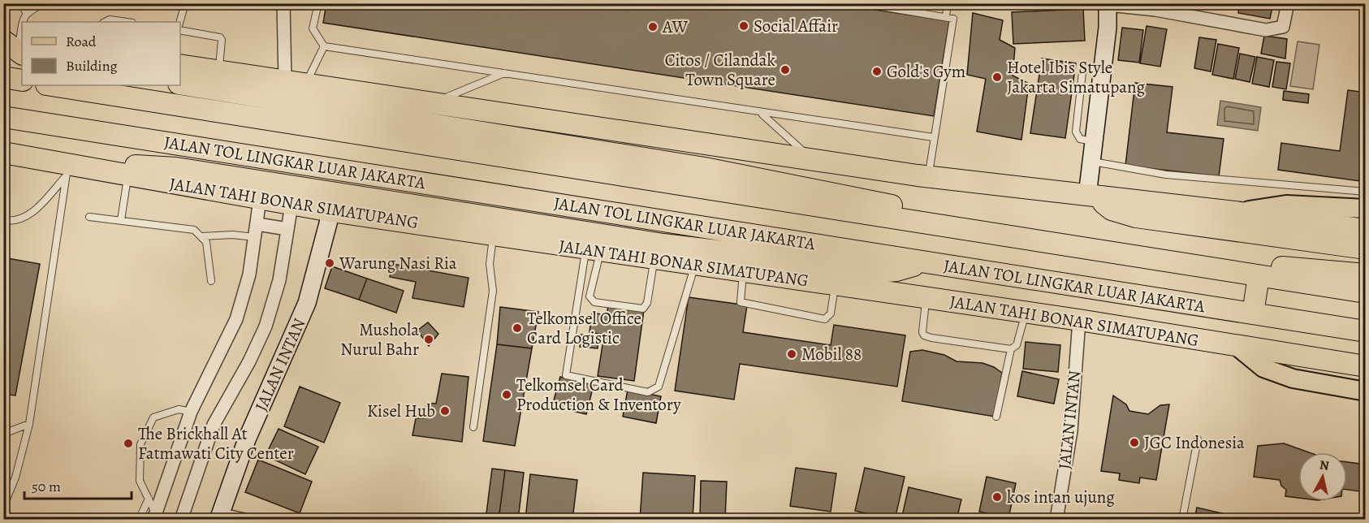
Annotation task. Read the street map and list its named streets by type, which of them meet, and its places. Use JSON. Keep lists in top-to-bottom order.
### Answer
{
  "streets": {
    "highway": ["JALAN TOL LINGKAR LUAR JAKARTA", "JALAN TAHI BONAR SIMATUPANG"],
    "street": ["JALAN INTAN"]
  },
  "crossings": [
    ["JALAN TAHI BONAR SIMATUPANG", "JALAN INTAN"]
  ],
  "places": [
    "Social Affair",
    "AW",
    "Citos / Cilandak Town Square",
    "Gold's Gym",
    "Hotel Ibis Style Jakarta Simatupang",
    "Warung Nasi Ria",
    "Telkomsel Office Card Logistic",
    "Mushola Nurul Bahr",
    "Mobil 88",
    "Telkomsel Card Production & Inventory",
    "Kisel Hub",
    "JGC Indonesia",
    "The Brickhall At Fatmawati City Center",
    "kos intan ujung"
  ],
  "legend": ["Road", "Building"],
  "scale_bar": "50 m",
  "north": "top"
}
